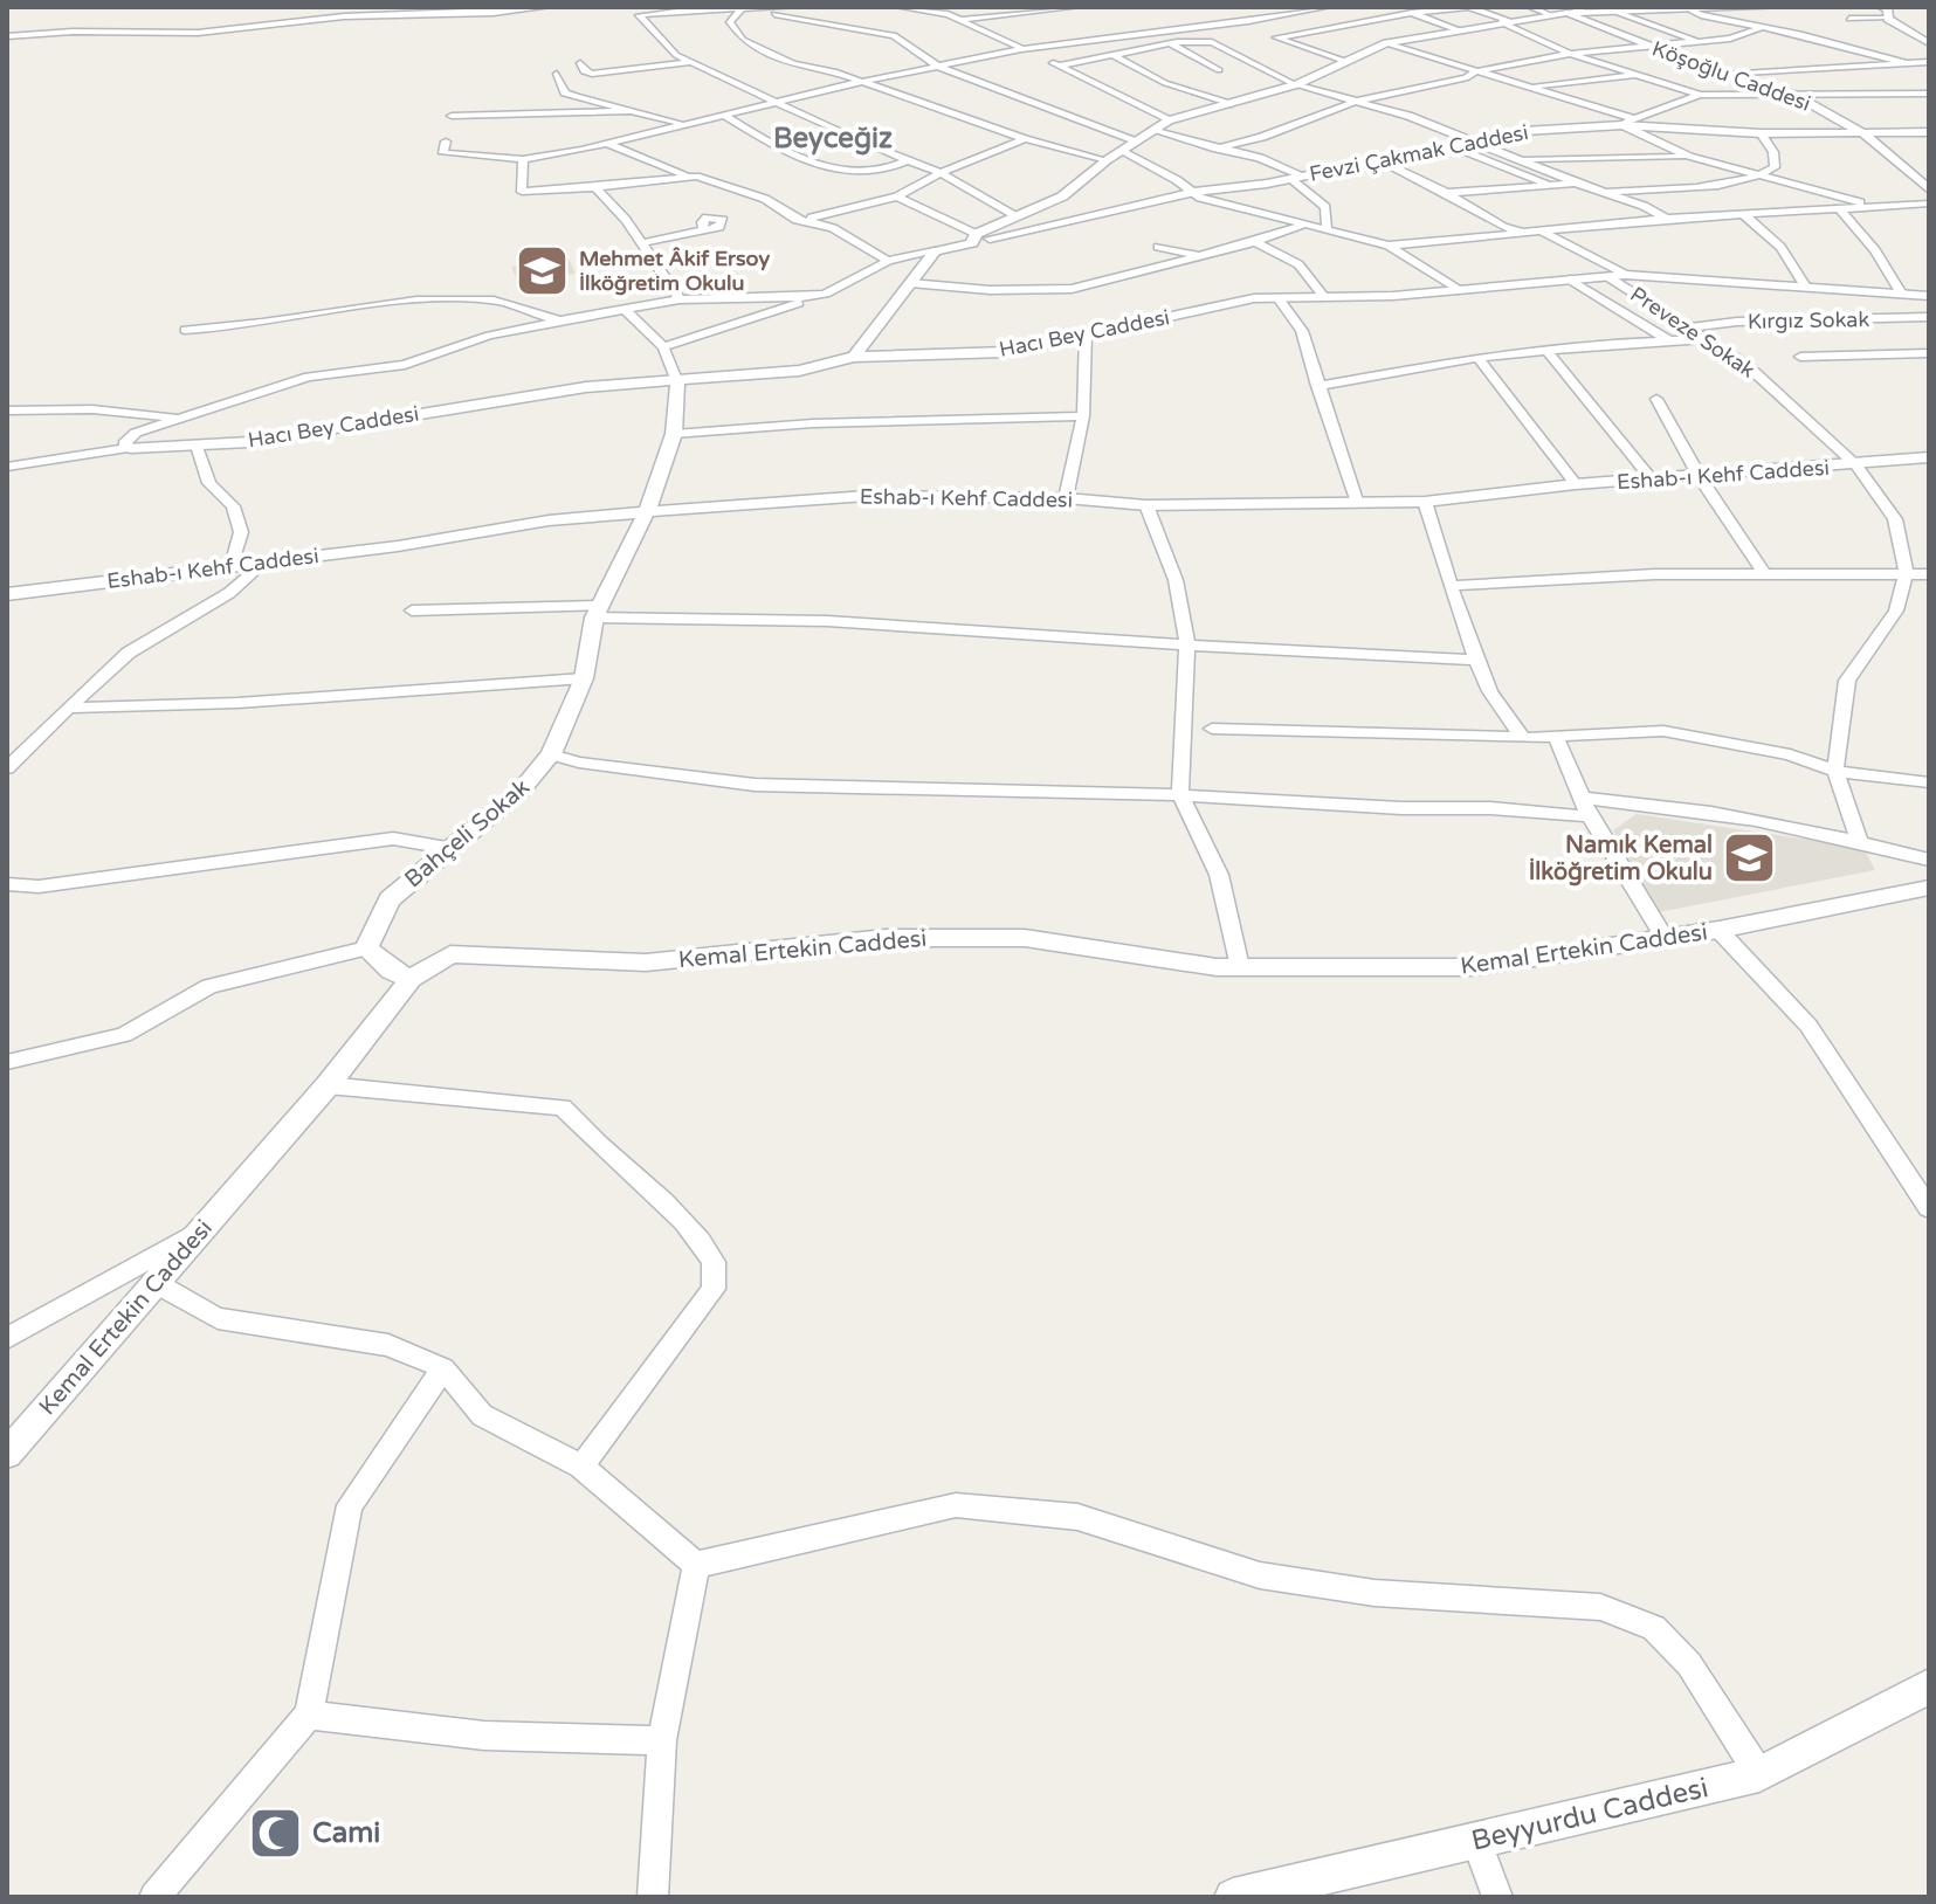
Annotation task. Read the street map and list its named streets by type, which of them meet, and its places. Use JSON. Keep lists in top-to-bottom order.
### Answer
{
  "streets": {
    "street": [
      "Köşoğlu Caddesi",
      "Fevzi Çakmak Caddesi",
      "Kırgız Sokak",
      "Preveze Sokak",
      "Hacı Bey Caddesi",
      "Eshab-ı Kehf Caddesi",
      "Bahçeli Sokak",
      "Kemal Ertekin Caddesi",
      "Beyyurdu Caddesi"
    ]
  },
  "crossings": [
    ["Köşoğlu Caddesi", "Fevzi Çakmak Caddesi"],
    ["Kırgız Sokak", "Preveze Sokak"],
    ["Preveze Sokak", "Hacı Bey Caddesi"],
    ["Preveze Sokak", "Eshab-ı Kehf Caddesi"],
    ["Hacı Bey Caddesi", "Bahçeli Sokak"],
    ["Eshab-ı Kehf Caddesi", "Bahçeli Sokak"]
  ],
  "districts": ["Beyceğiz"],
  "places": {
    "school or university": ["Mehmet Âkif Ersoy İlköğretim Okulu", "Namık Kemal İlköğretim Okulu"],
    "mosque": ["Cami"]
  }
}
